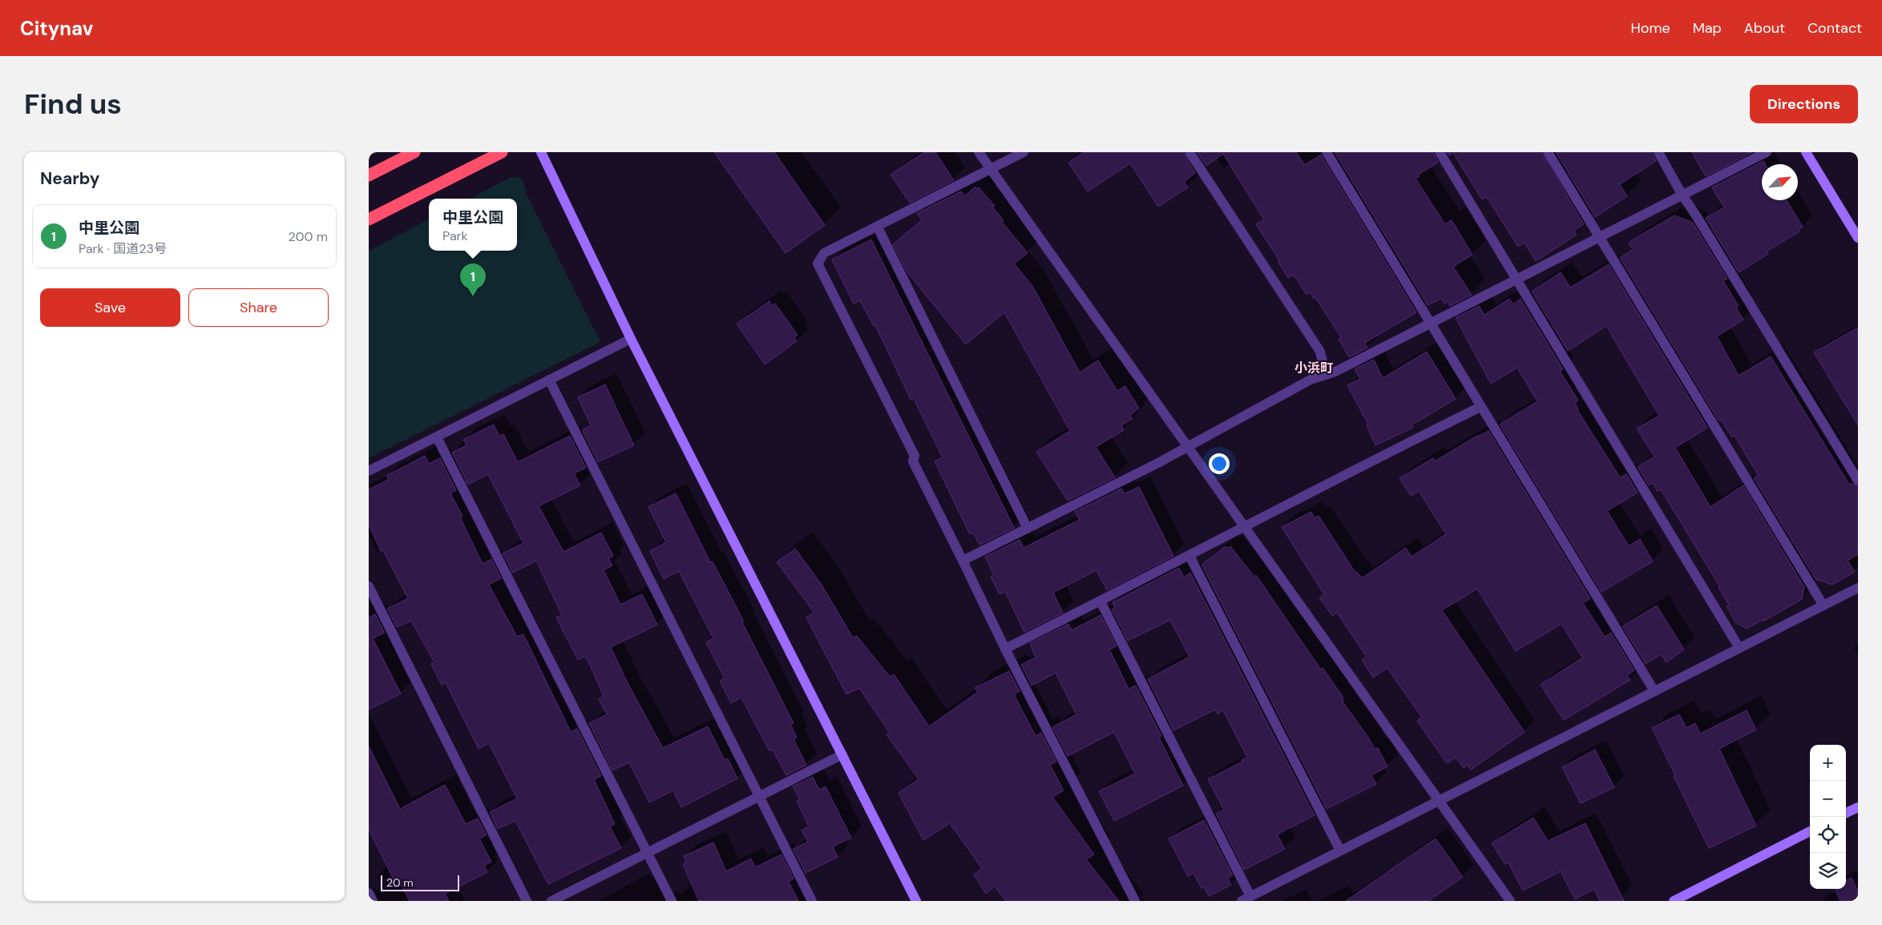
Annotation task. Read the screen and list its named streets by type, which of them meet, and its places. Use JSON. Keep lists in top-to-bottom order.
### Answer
{
  "districts": ["小浜町"],
  "scale_bar": "20 m",
  "north": "top right",
  "page": {
    "header": "Citynav",
    "nav": [
      "Home",
      "Map",
      "About",
      "Contact"
    ],
    "buttons": [
      "Directions",
      ["Save", "Share"]
    ],
    "title": "Find us",
    "heading": "Nearby",
    "popup": ["中里公園", "Park"],
    "list": [
      {
        "mark": "1",
        "name": "中里公園",
        "note": "Park · 国道23号",
        "value": "200 m"
      }
    ],
    "pins": "1",
    "map_buttons": ["+", "−"],
    "scale": "20 m"
  }
}
